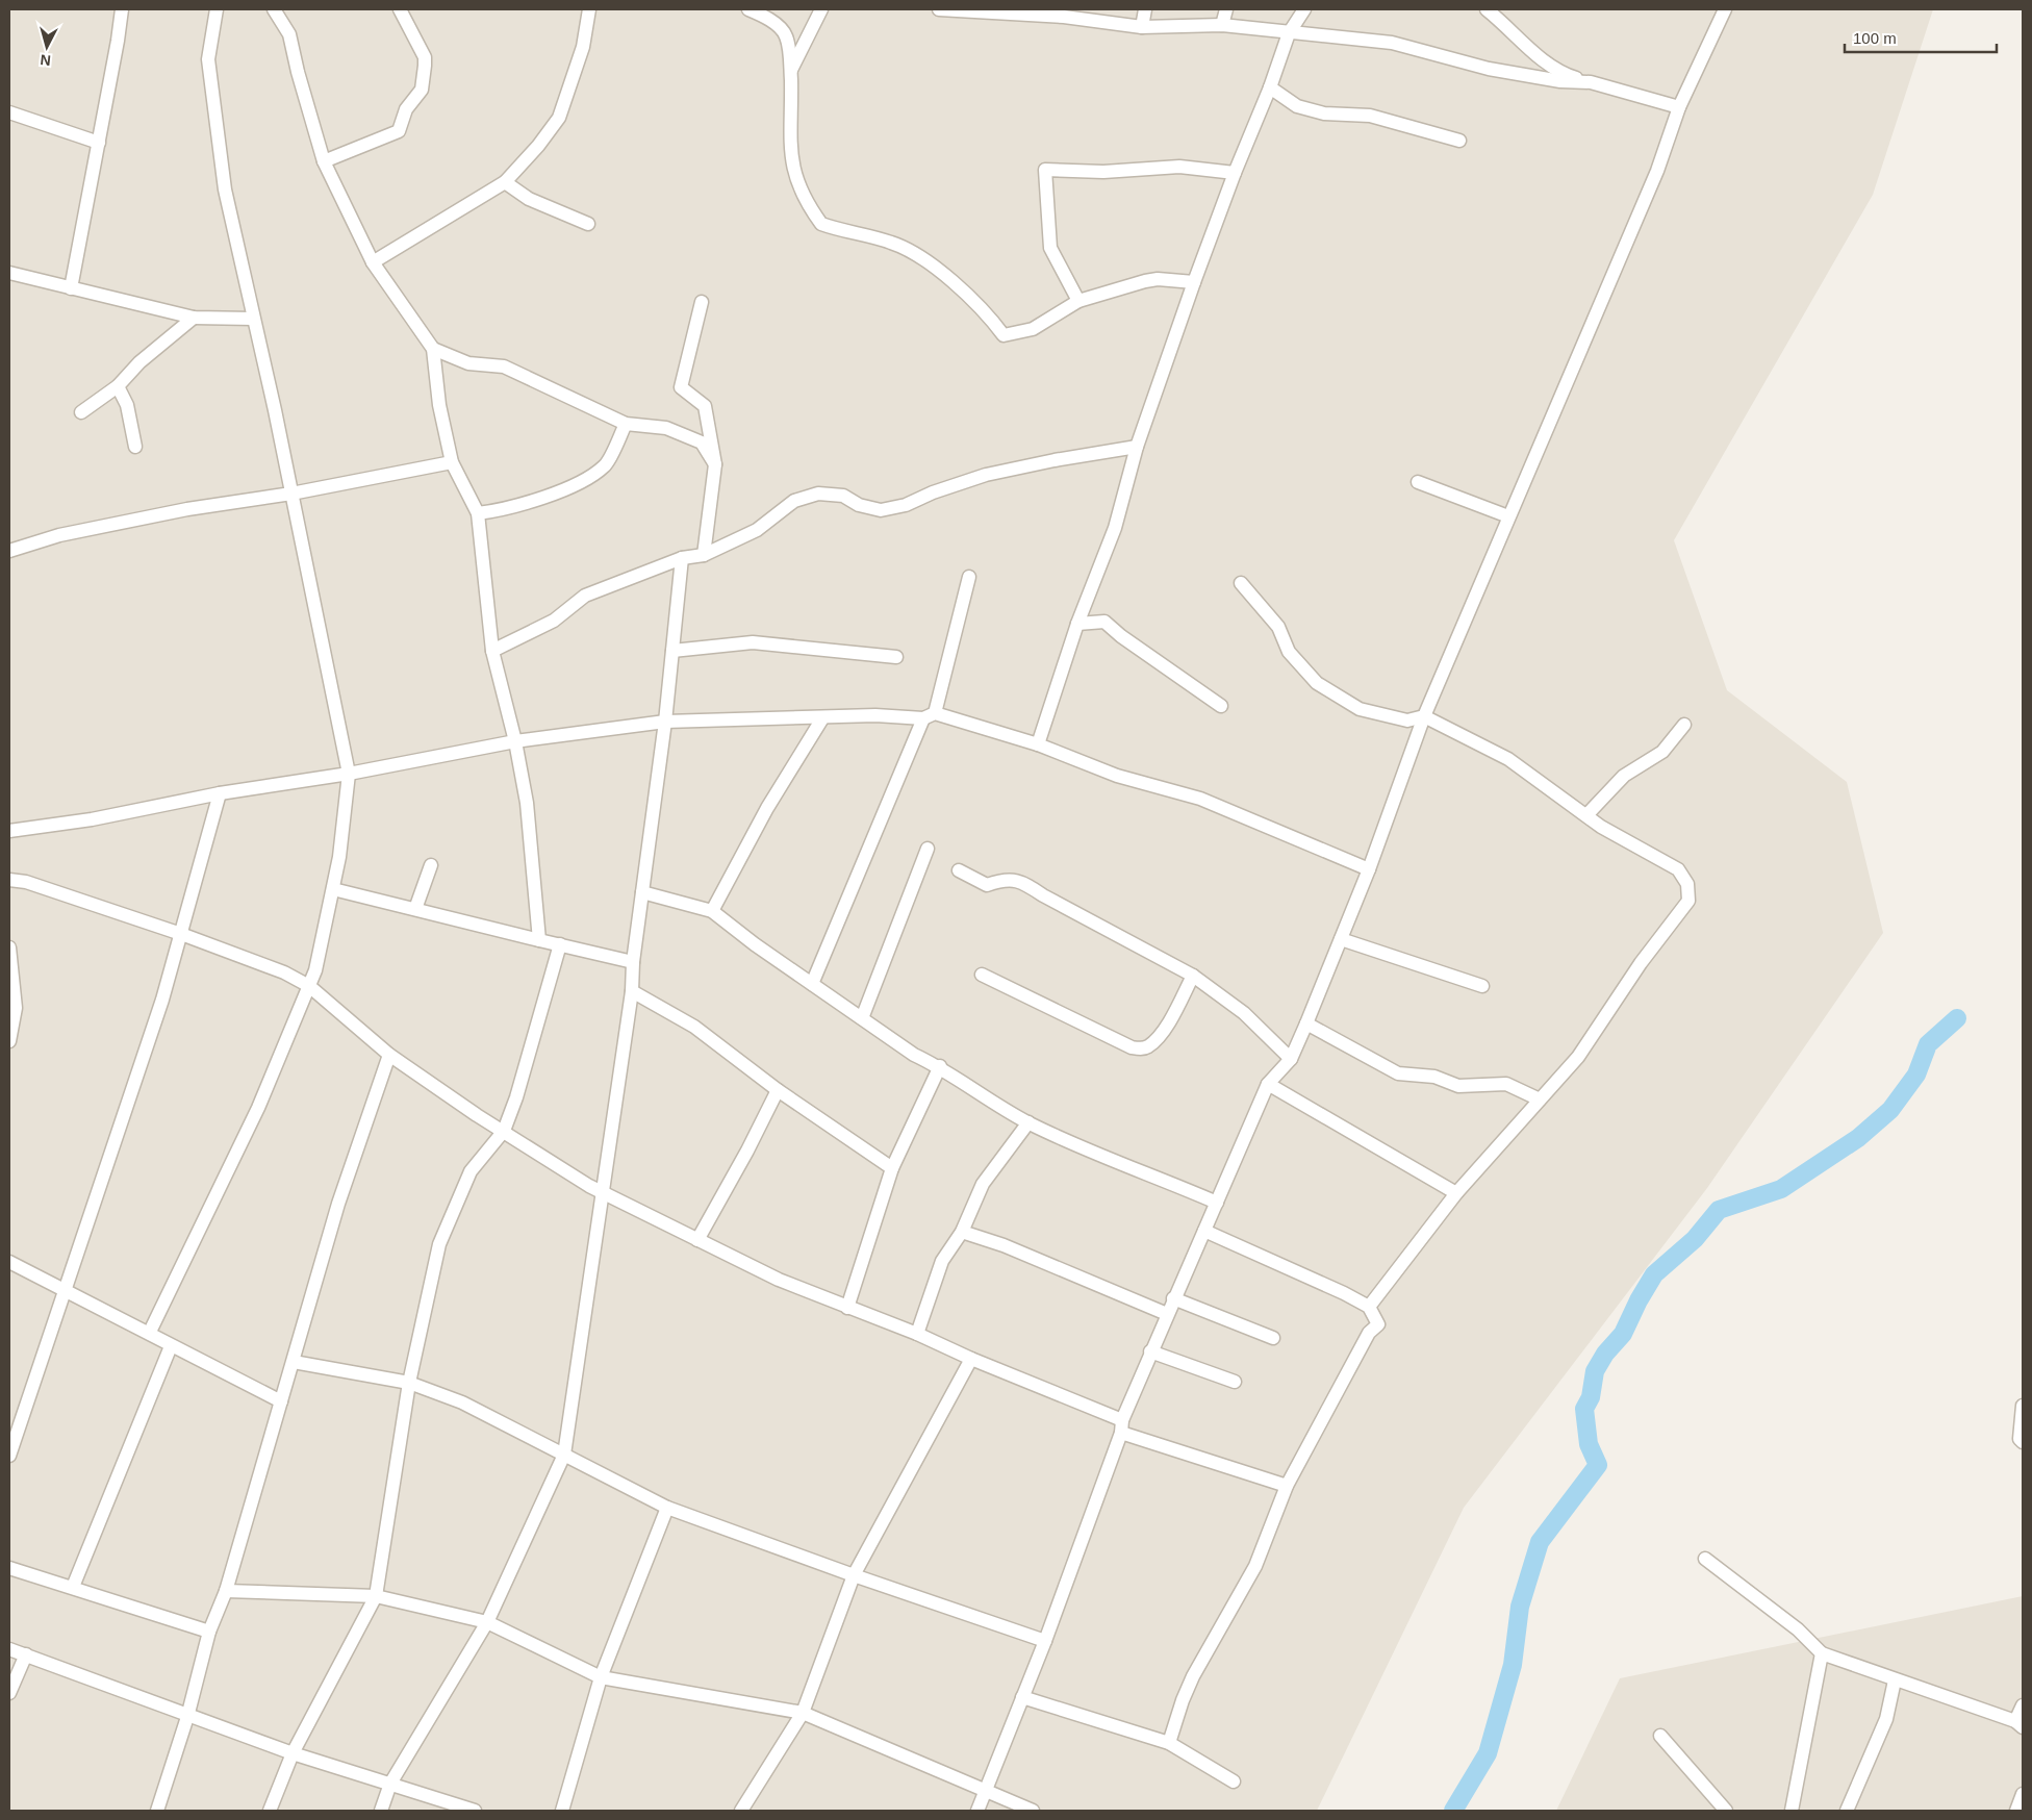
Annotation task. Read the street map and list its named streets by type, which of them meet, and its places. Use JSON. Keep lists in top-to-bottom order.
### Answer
{
  "scale_bar": "100 m",
  "north": "bottom"
}
